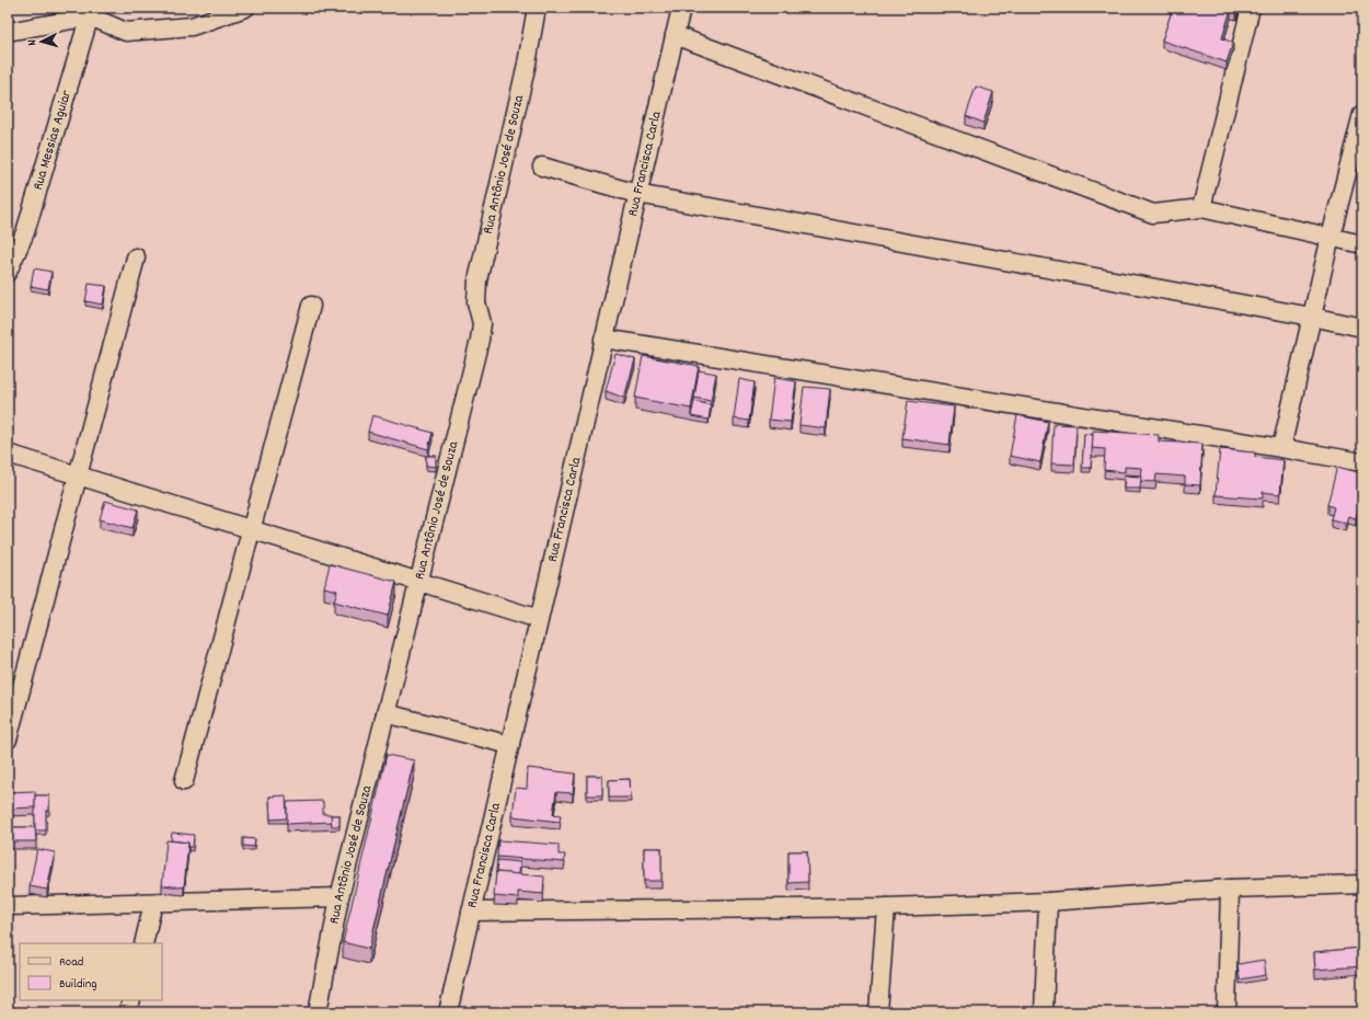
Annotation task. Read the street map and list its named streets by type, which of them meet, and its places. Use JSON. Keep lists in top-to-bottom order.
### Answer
{
  "streets": {
    "street": ["Rua Messias Aguiar", "Rua Francisca Carla", "Rua Antônio José de Souza"]
  },
  "legend": ["Road", "Building"],
  "north": "left"
}
